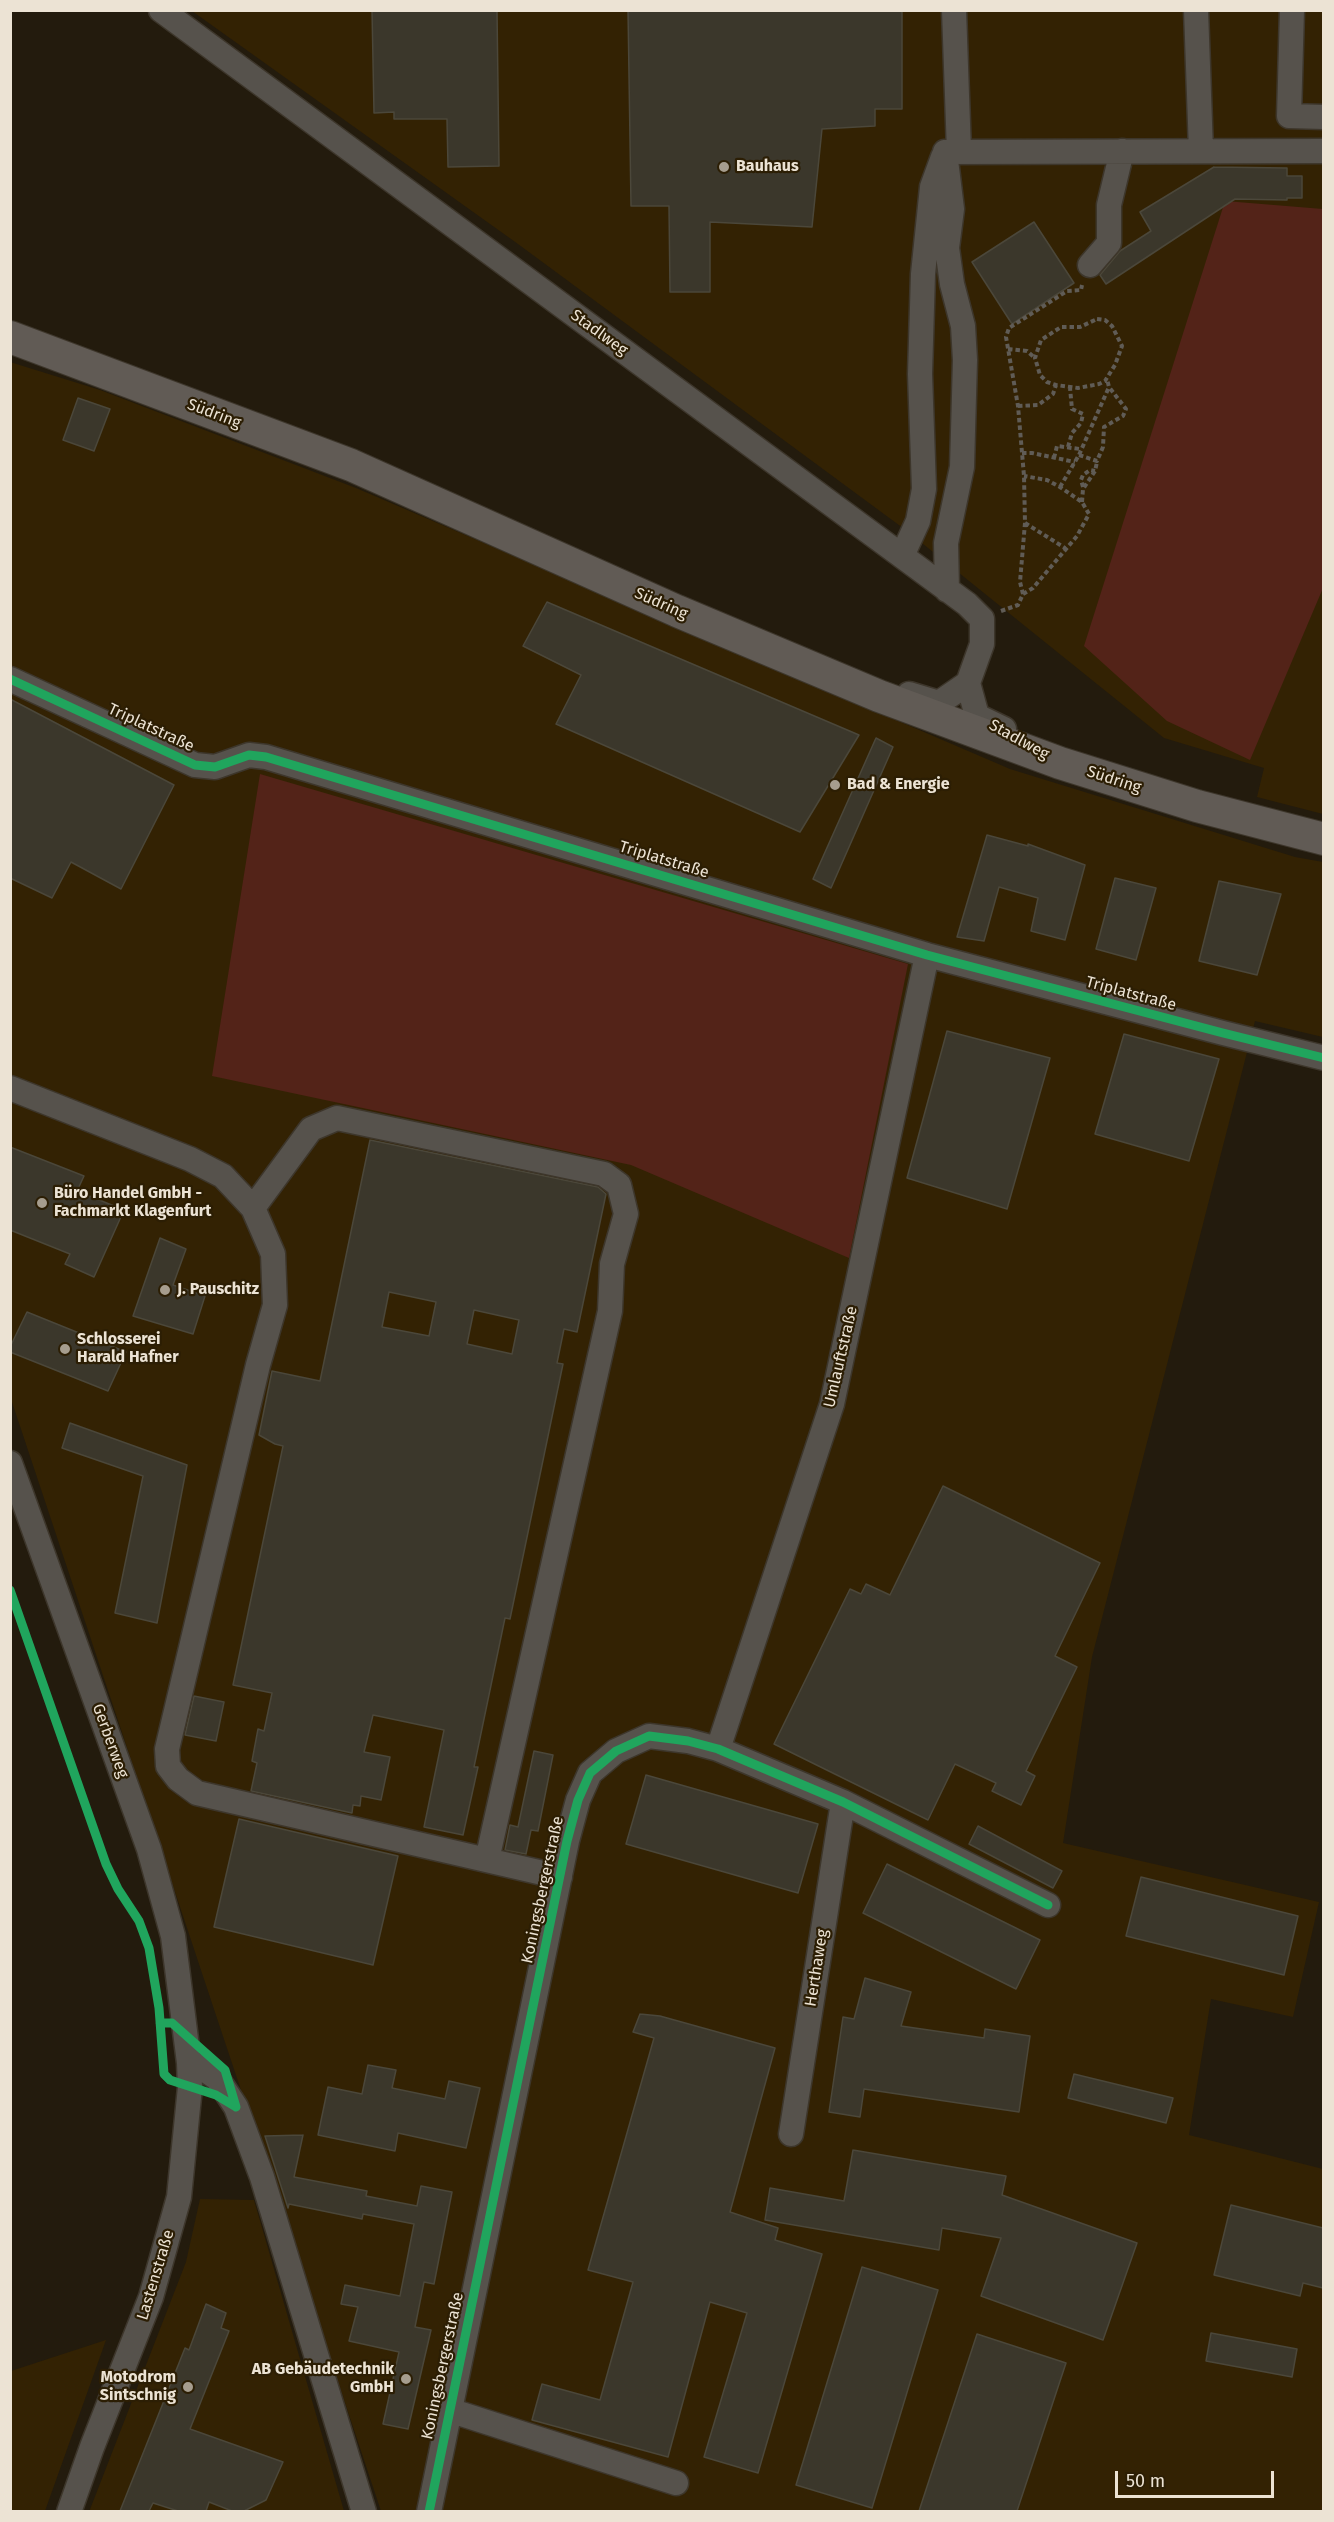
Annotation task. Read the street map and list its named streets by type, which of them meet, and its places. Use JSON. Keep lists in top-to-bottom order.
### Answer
{
  "streets": {
    "main road": ["Südring"],
    "street": [
      "Stadlweg",
      "Triplatstraße",
      "Umlauftstraße",
      "Gerberweg",
      "Koningsbergerstraße",
      "Herthaweg",
      "Lastenstraße"
    ]
  },
  "crossings": [
    ["Stadlweg", "Südring"],
    ["Triplatstraße", "Umlauftstraße"],
    ["Umlauftstraße", "Koningsbergerstraße"],
    ["Gerberweg", "Lastenstraße"],
    ["Koningsbergerstraße", "Herthaweg"]
  ],
  "places": [
    "Bauhaus",
    "Bad & Energie",
    "Büro Handel GmbH - Fachmarkt Klagenfurt",
    "J. Pauschitz",
    "Schlosserei Harald Hafner",
    "AB Gebäudetechnik GmbH",
    "Motodrom Sintschnig"
  ],
  "scale_bar": "50 m"
}
